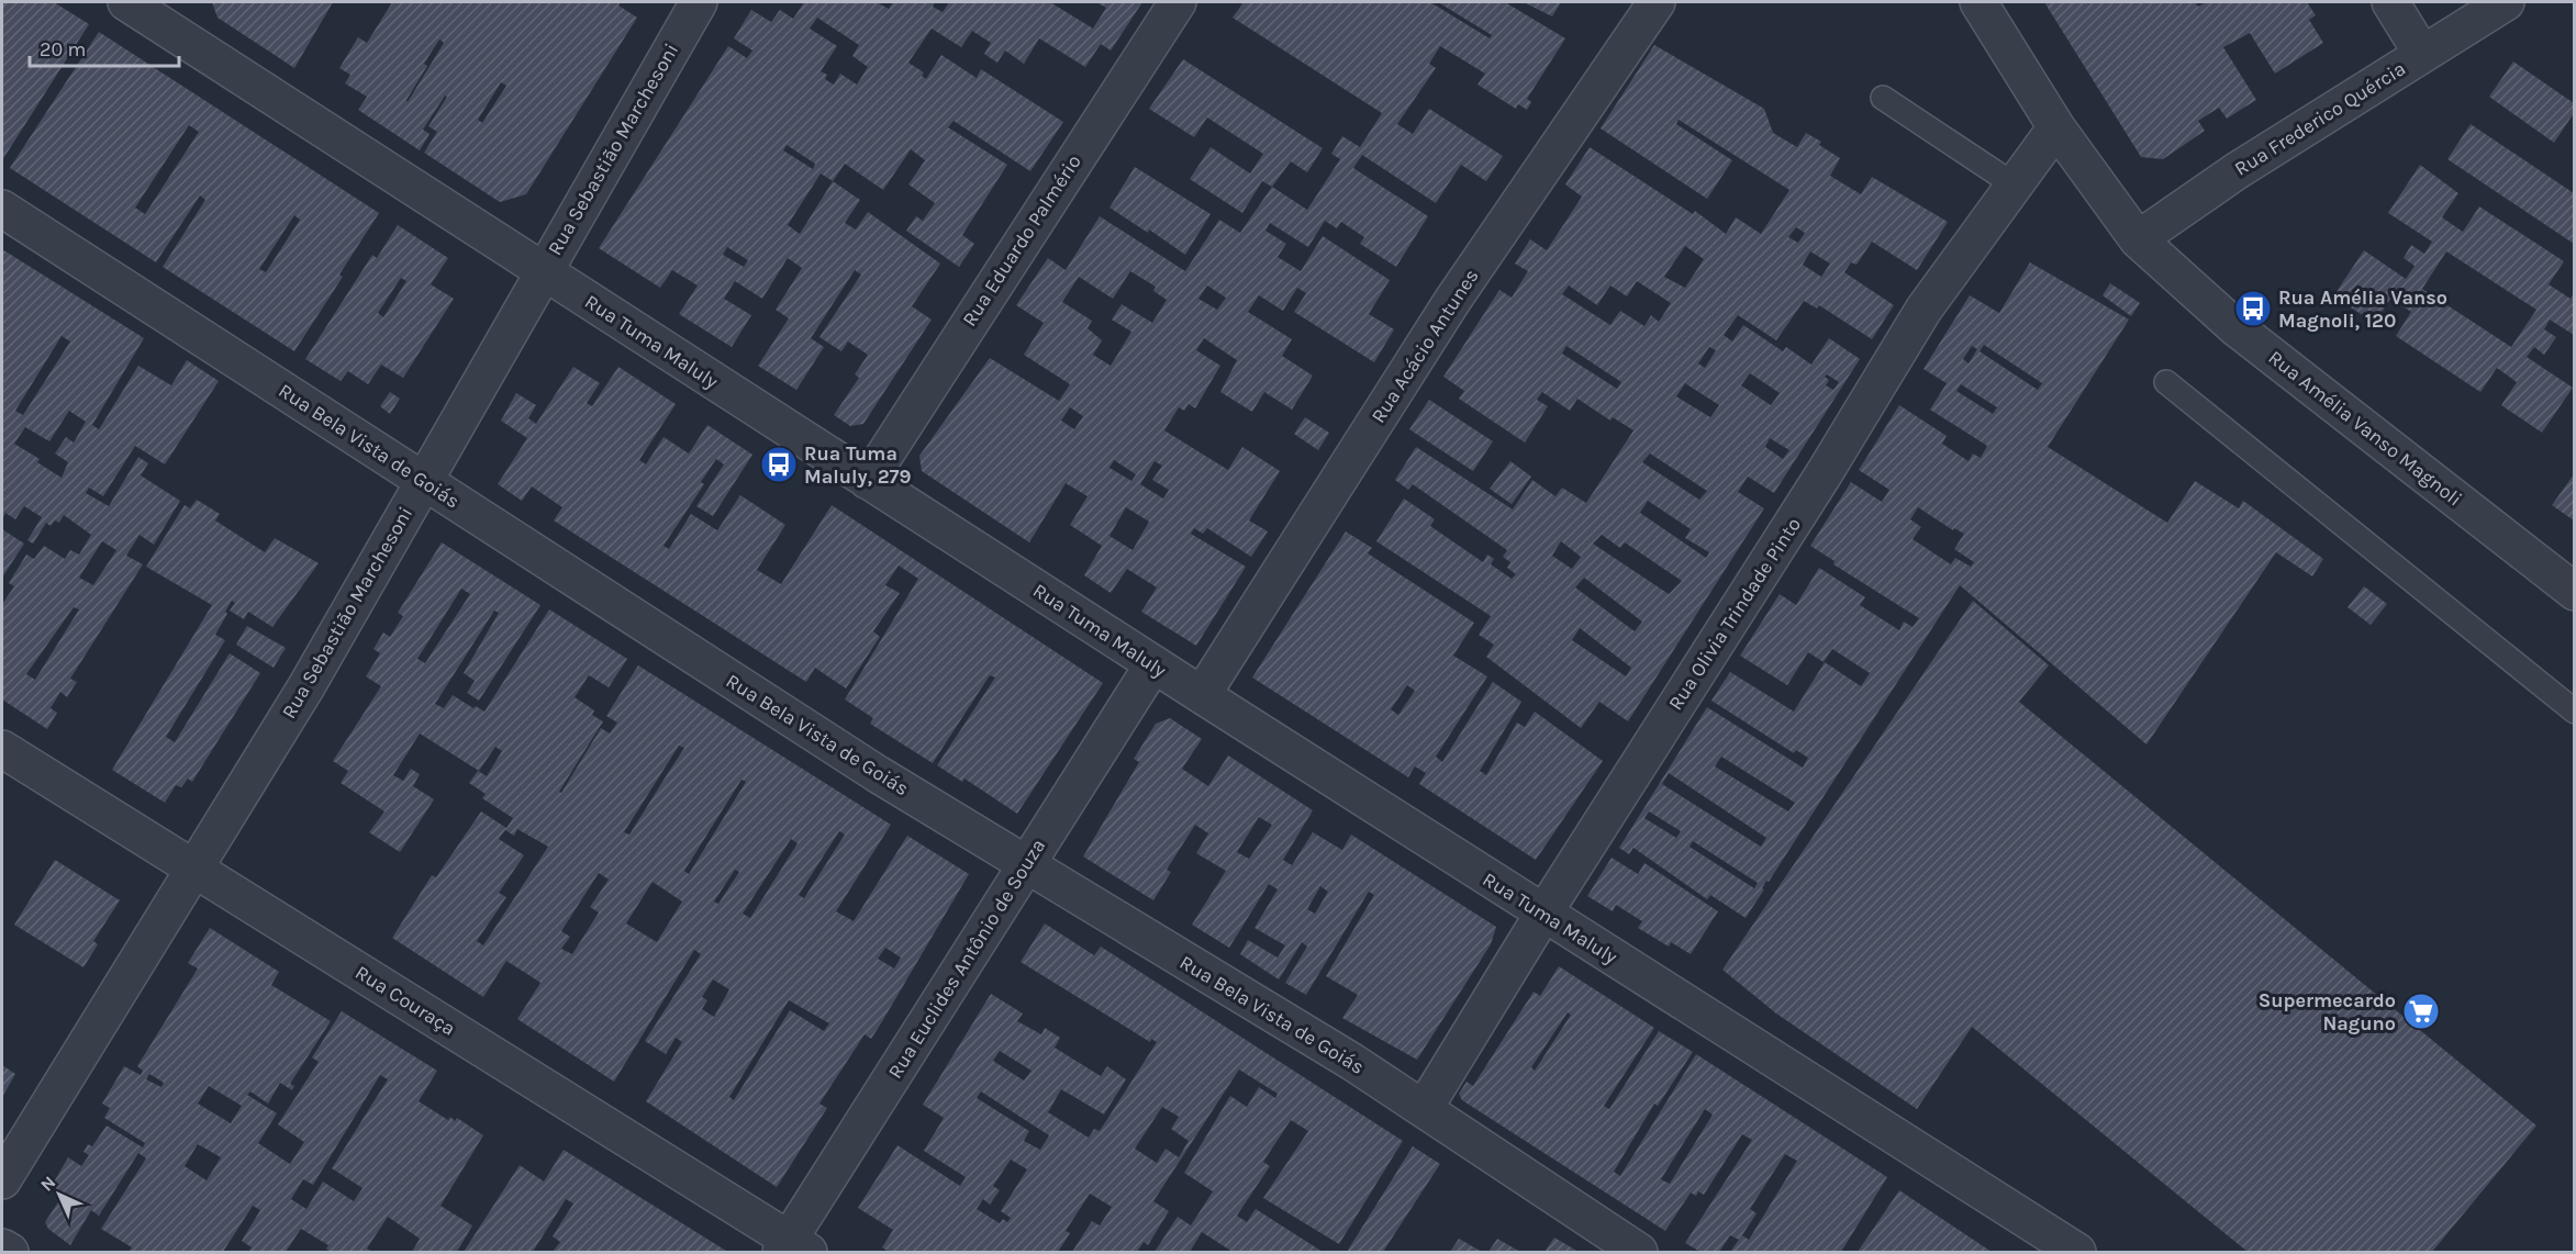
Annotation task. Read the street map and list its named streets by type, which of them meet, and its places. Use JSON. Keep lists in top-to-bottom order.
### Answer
{
  "streets": {
    "street": [
      "Rua Frederico Quércia",
      "Rua Sebastião Marchesoni",
      "Rua Eduardo Palmério",
      "Rua Tuma Maluly",
      "Rua Acácio Antunes",
      "Rua Amélia Vanso Magnoli",
      "Rua Bela Vista de Goiás",
      "Rua Olivia Trindade Pinto",
      "Rua Euclides Antônio de Souza",
      "Rua Couraça"
    ]
  },
  "crossings": [
    ["Rua Frederico Quércia", "Rua Amélia Vanso Magnoli"],
    ["Rua Sebastião Marchesoni", "Rua Tuma Maluly"],
    ["Rua Sebastião Marchesoni", "Rua Bela Vista de Goiás"],
    ["Rua Sebastião Marchesoni", "Rua Couraça"],
    ["Rua Eduardo Palmério", "Rua Tuma Maluly"],
    ["Rua Tuma Maluly", "Rua Acácio Antunes"],
    ["Rua Tuma Maluly", "Rua Olivia Trindade Pinto"],
    ["Rua Tuma Maluly", "Rua Euclides Antônio de Souza"],
    ["Rua Amélia Vanso Magnoli", "Rua Olivia Trindade Pinto"],
    ["Rua Bela Vista de Goiás", "Rua Olivia Trindade Pinto"],
    ["Rua Bela Vista de Goiás", "Rua Euclides Antônio de Souza"],
    ["Rua Euclides Antônio de Souza", "Rua Couraça"]
  ],
  "places": {
    "bus stop": ["Rua Amélia Vanso Magnoli, 120", "Rua Tuma Maluly, 279"],
    "supermarket": ["Supermecardo Naguno"]
  },
  "scale_bar": "20 m",
  "north": "top left"
}
